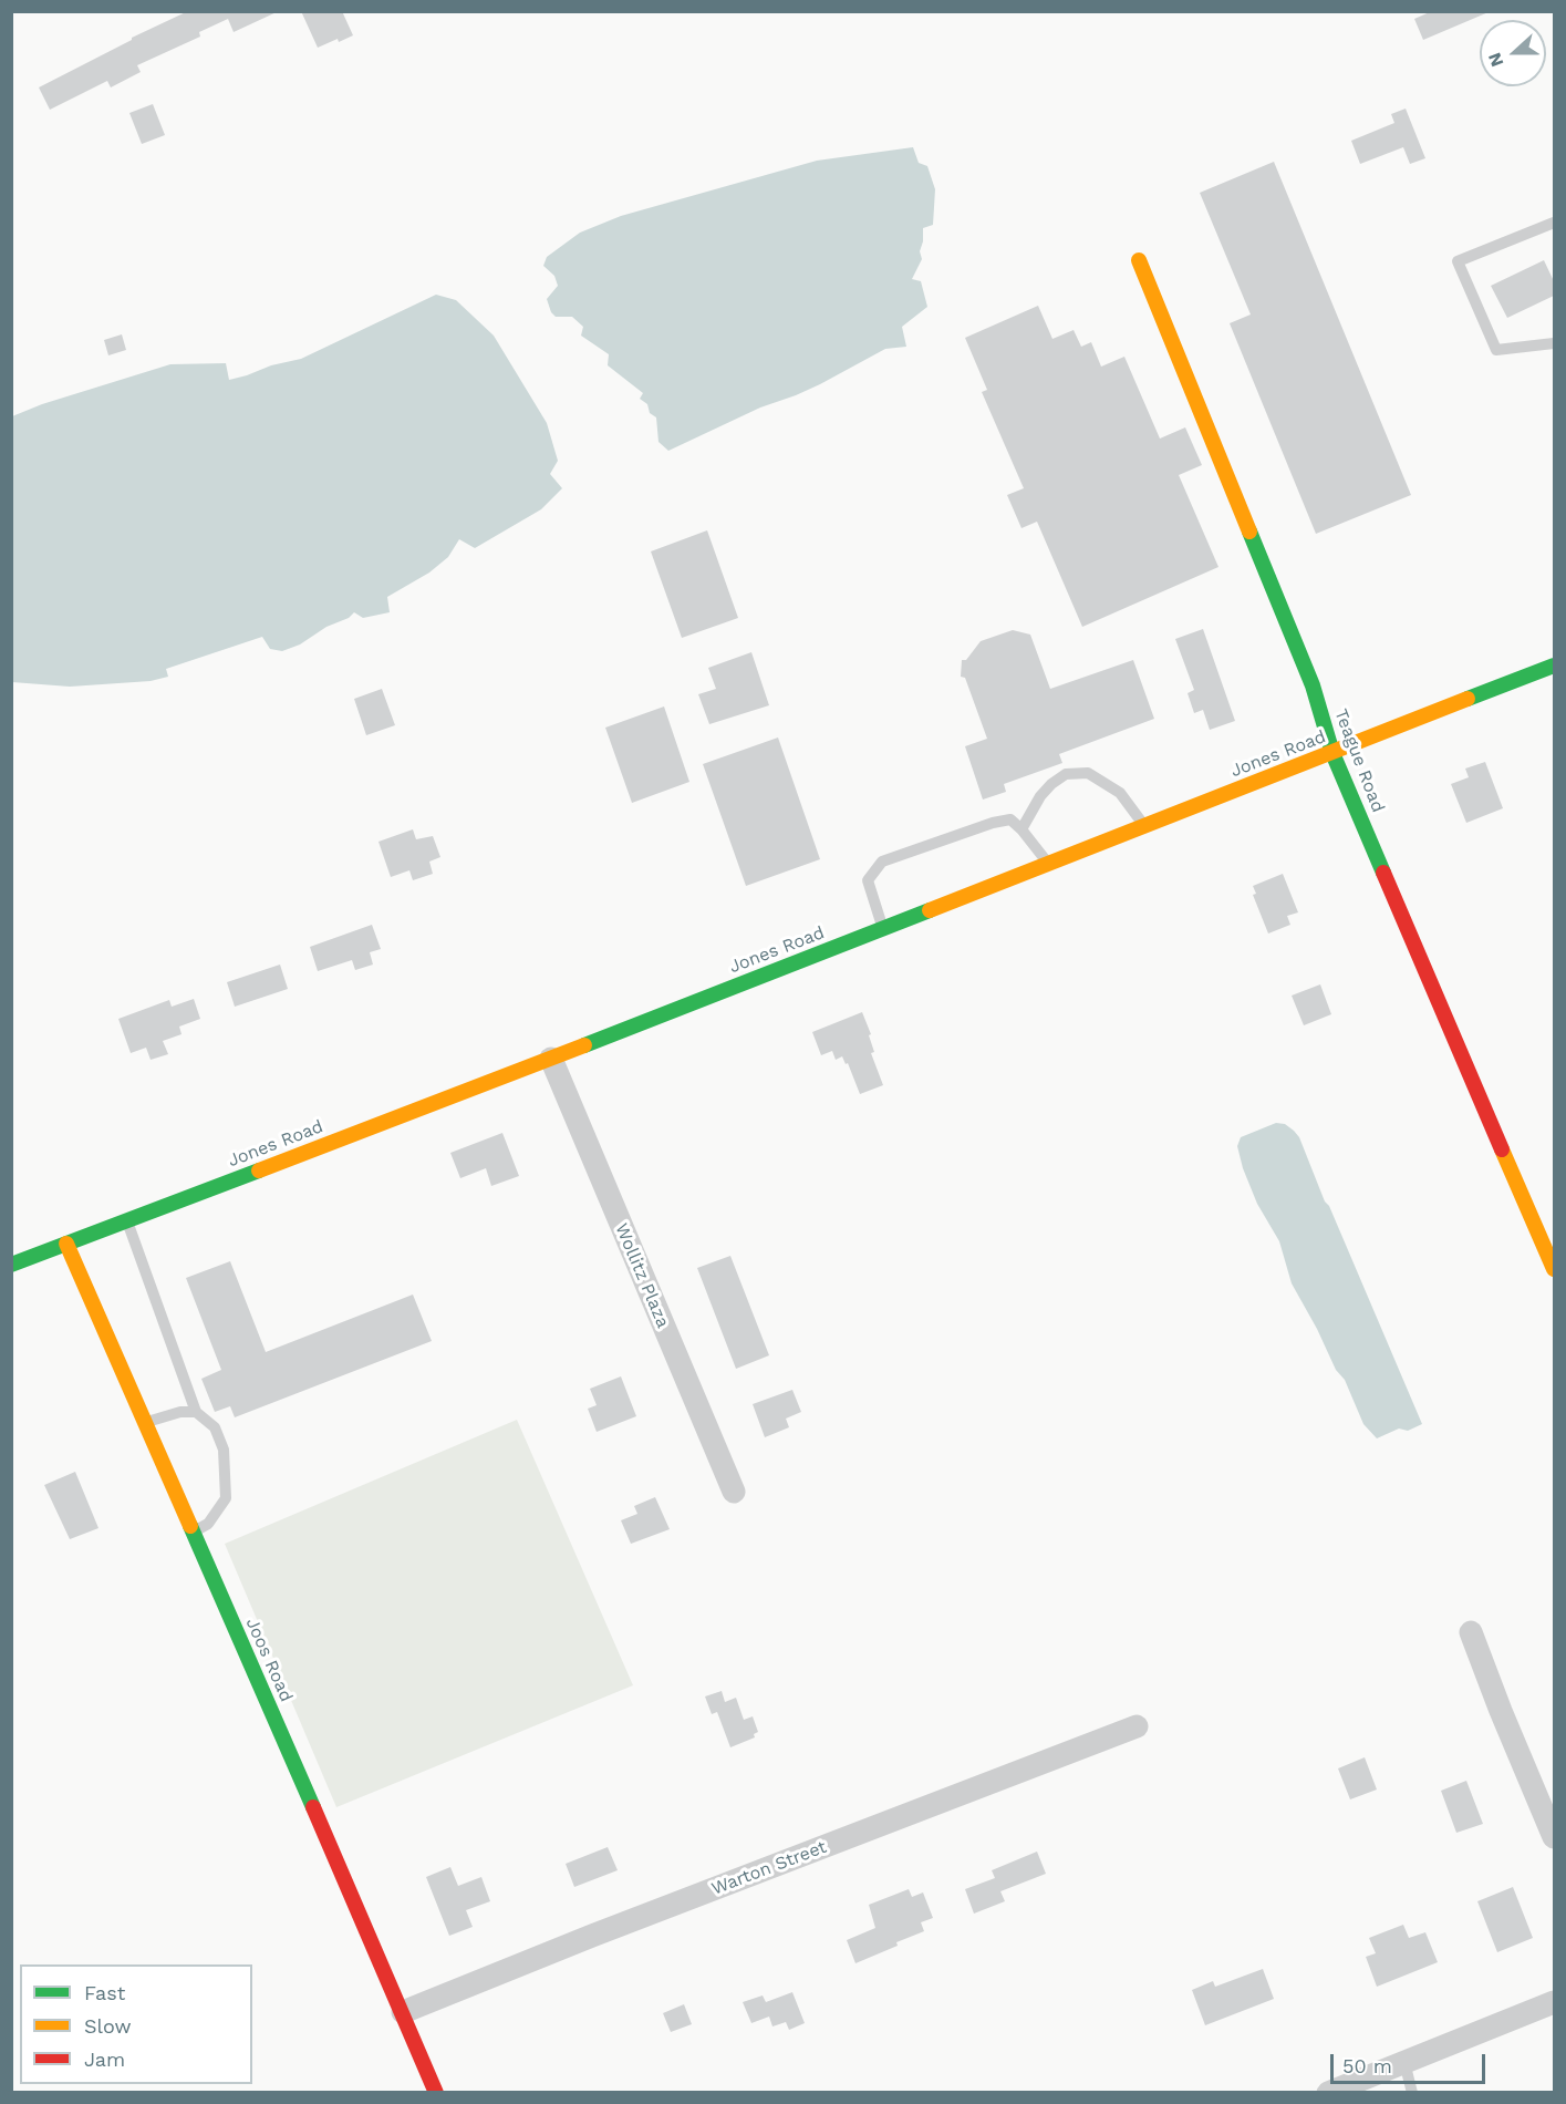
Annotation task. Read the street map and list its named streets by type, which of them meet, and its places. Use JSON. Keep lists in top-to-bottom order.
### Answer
{
  "streets": {
    "street": [
      "Jones Road",
      "Teague Road",
      "Wollitz Plaza",
      "Joos Road",
      "Warton Street"
    ]
  },
  "crossings": [
    ["Jones Road", "Teague Road"],
    ["Jones Road", "Wollitz Plaza"],
    ["Jones Road", "Joos Road"],
    ["Joos Road", "Warton Street"]
  ],
  "legend": ["Fast", "Slow", "Jam"],
  "scale_bar": "50 m",
  "north": "left"
}
